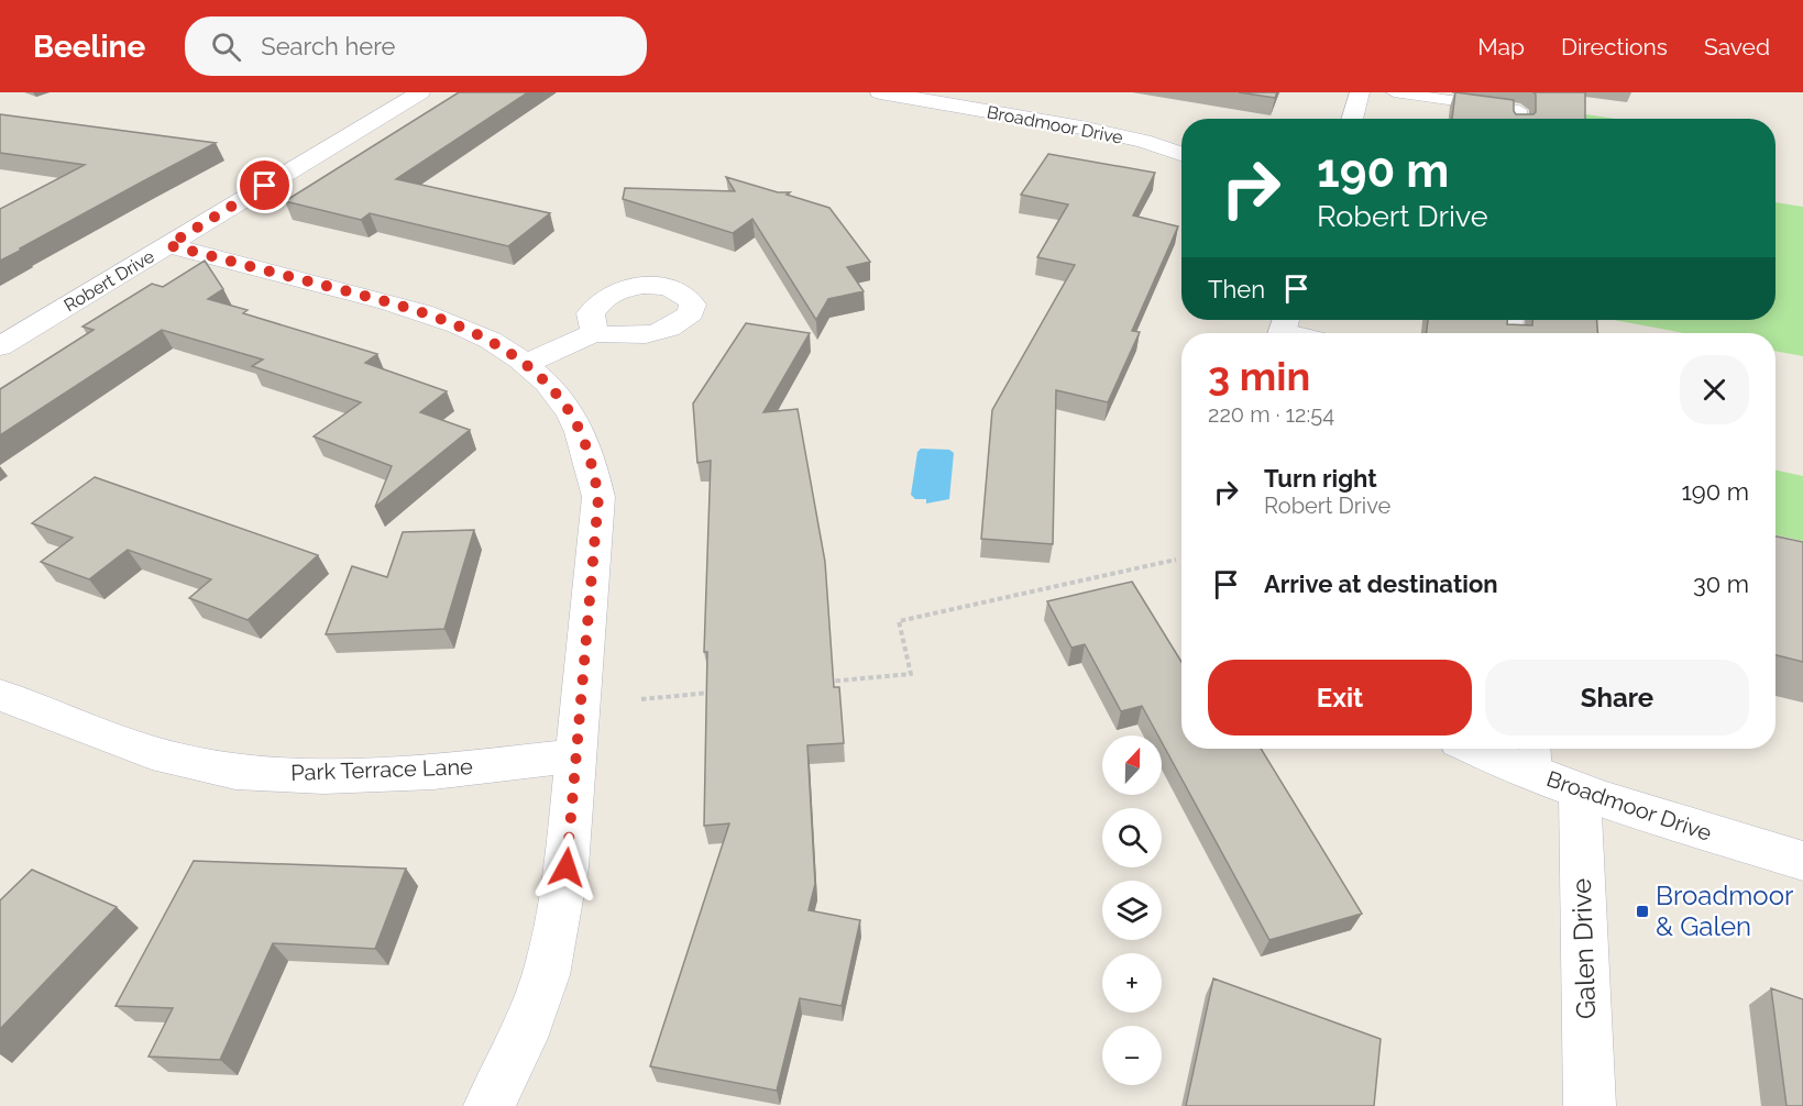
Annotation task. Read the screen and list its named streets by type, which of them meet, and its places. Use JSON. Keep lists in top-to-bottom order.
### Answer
{
  "streets": {
    "street": [
      "Broadmoor Drive",
      "Robert Drive",
      "Park Terrace Lane",
      "Galen Drive"
    ]
  },
  "crossings": [
    ["Broadmoor Drive", "Galen Drive"]
  ],
  "places": {
    "transit": ["Broadmoor & Galen"]
  },
  "north": "top",
  "page": {
    "header": "Beeline",
    "search": "Search here",
    "nav": ["Map", "Directions", "Saved"],
    "turn": ["190 m", "Robert Drive"],
    "then": "Then",
    "heading": ["3 min", "220 m · 12:54"],
    "list": [
      {
        "name": "Turn right",
        "note": "Robert Drive",
        "value": "190 m"
      },
      {
        "name": "Arrive at destination",
        "value": "30 m"
      }
    ],
    "buttons": ["Exit", "Share"],
    "map_buttons": ["+", "−"]
  }
}
